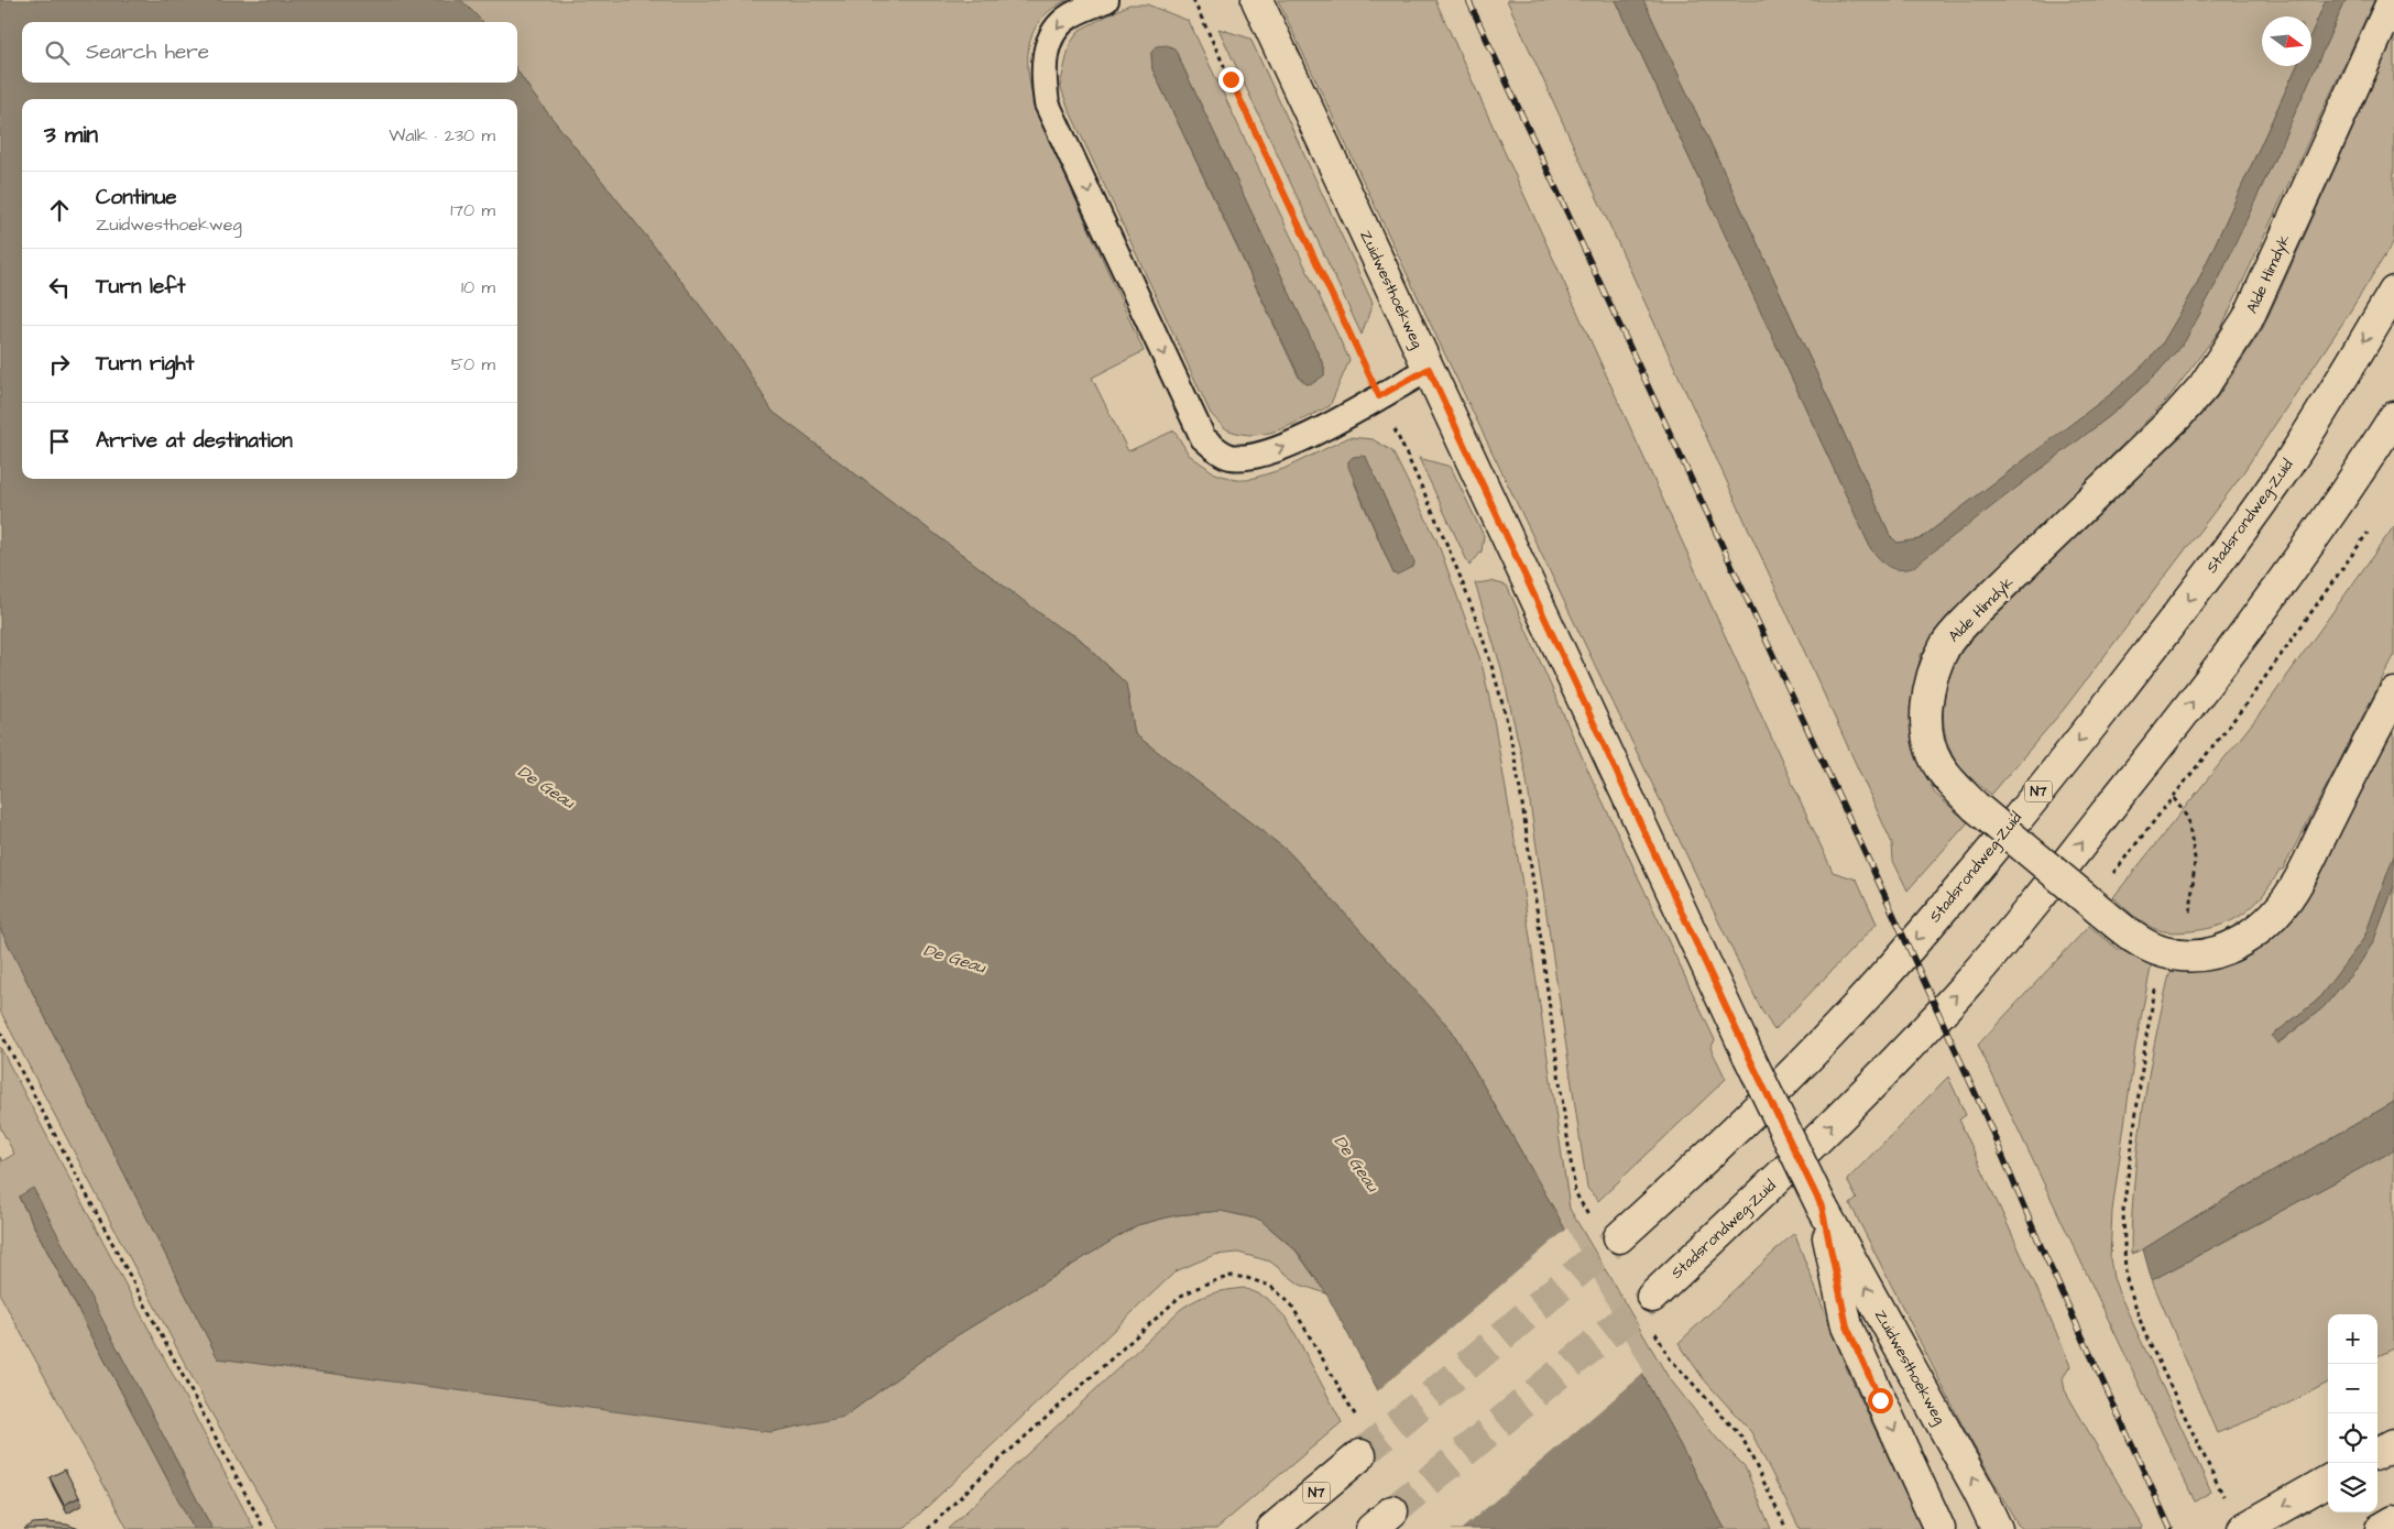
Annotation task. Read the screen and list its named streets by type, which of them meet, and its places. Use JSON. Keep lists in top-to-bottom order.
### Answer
{
  "streets": {
    "main road": [
      "Alde Himdyk",
      "Zuidwesthoekweg",
      "Stadsrondweg-Zuid",
      "N7"
    ]
  },
  "water": ["De Geau"],
  "north": "right",
  "page": {
    "search": "Search here",
    "heading": ["3 min", "Walk · 230 m"],
    "list": [
      ["Continue", "Zuidwesthoekweg", "170 m"],
      ["Turn left", "10 m"],
      ["Turn right", "50 m"],
      "Arrive at destination"
    ],
    "map_buttons": ["+", "−"]
  }
}
